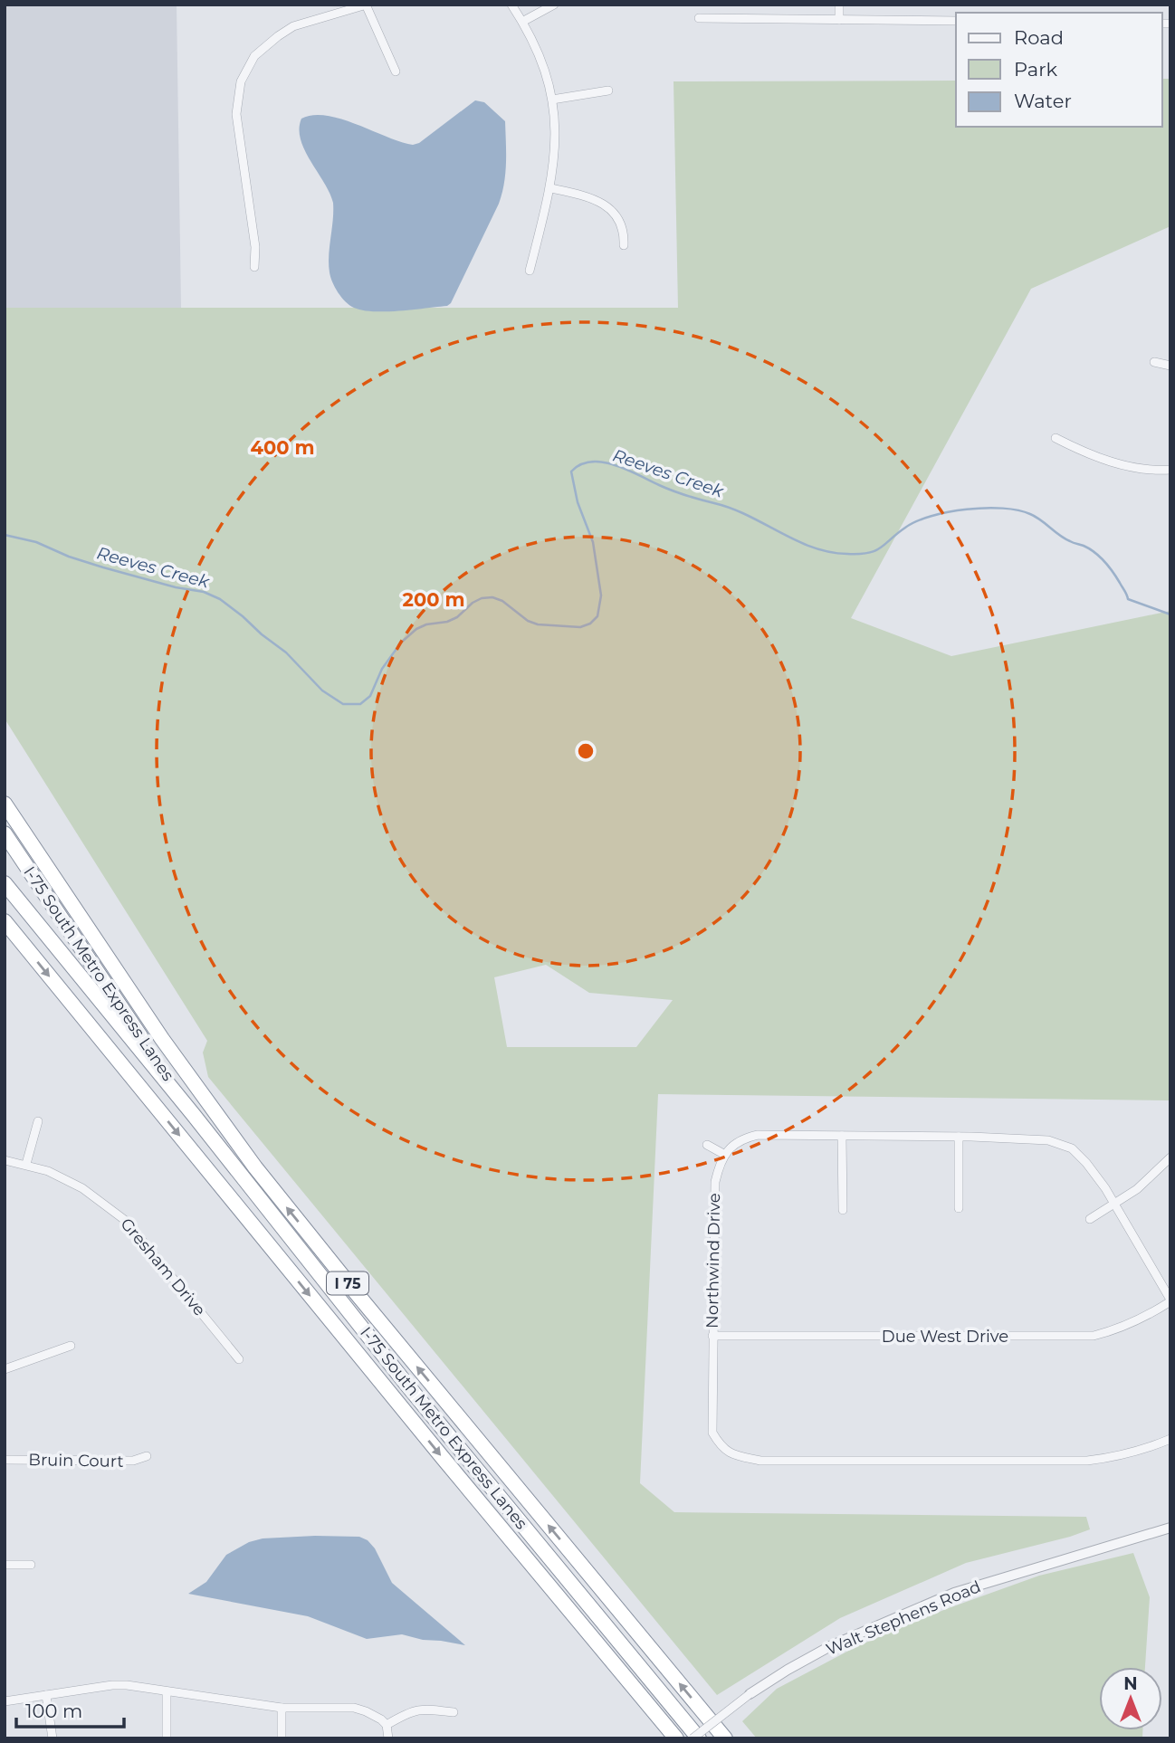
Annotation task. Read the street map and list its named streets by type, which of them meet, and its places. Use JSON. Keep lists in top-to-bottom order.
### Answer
{
  "streets": {
    "highway": ["I-75 South Metro Express Lanes", "I 75"],
    "street": [
      "Northwind Drive",
      "Gresham Drive",
      "Due West Drive",
      "Bruin Court",
      "Walt Stephens Road"
    ]
  },
  "crossings": [
    ["Northwind Drive", "Due West Drive"]
  ],
  "water": ["Reeves Creek"],
  "legend": ["Road", "Park", "Water"],
  "scale_bar": "100 m",
  "north": "top",
  "rings": ["400 m", "200 m"]
}
